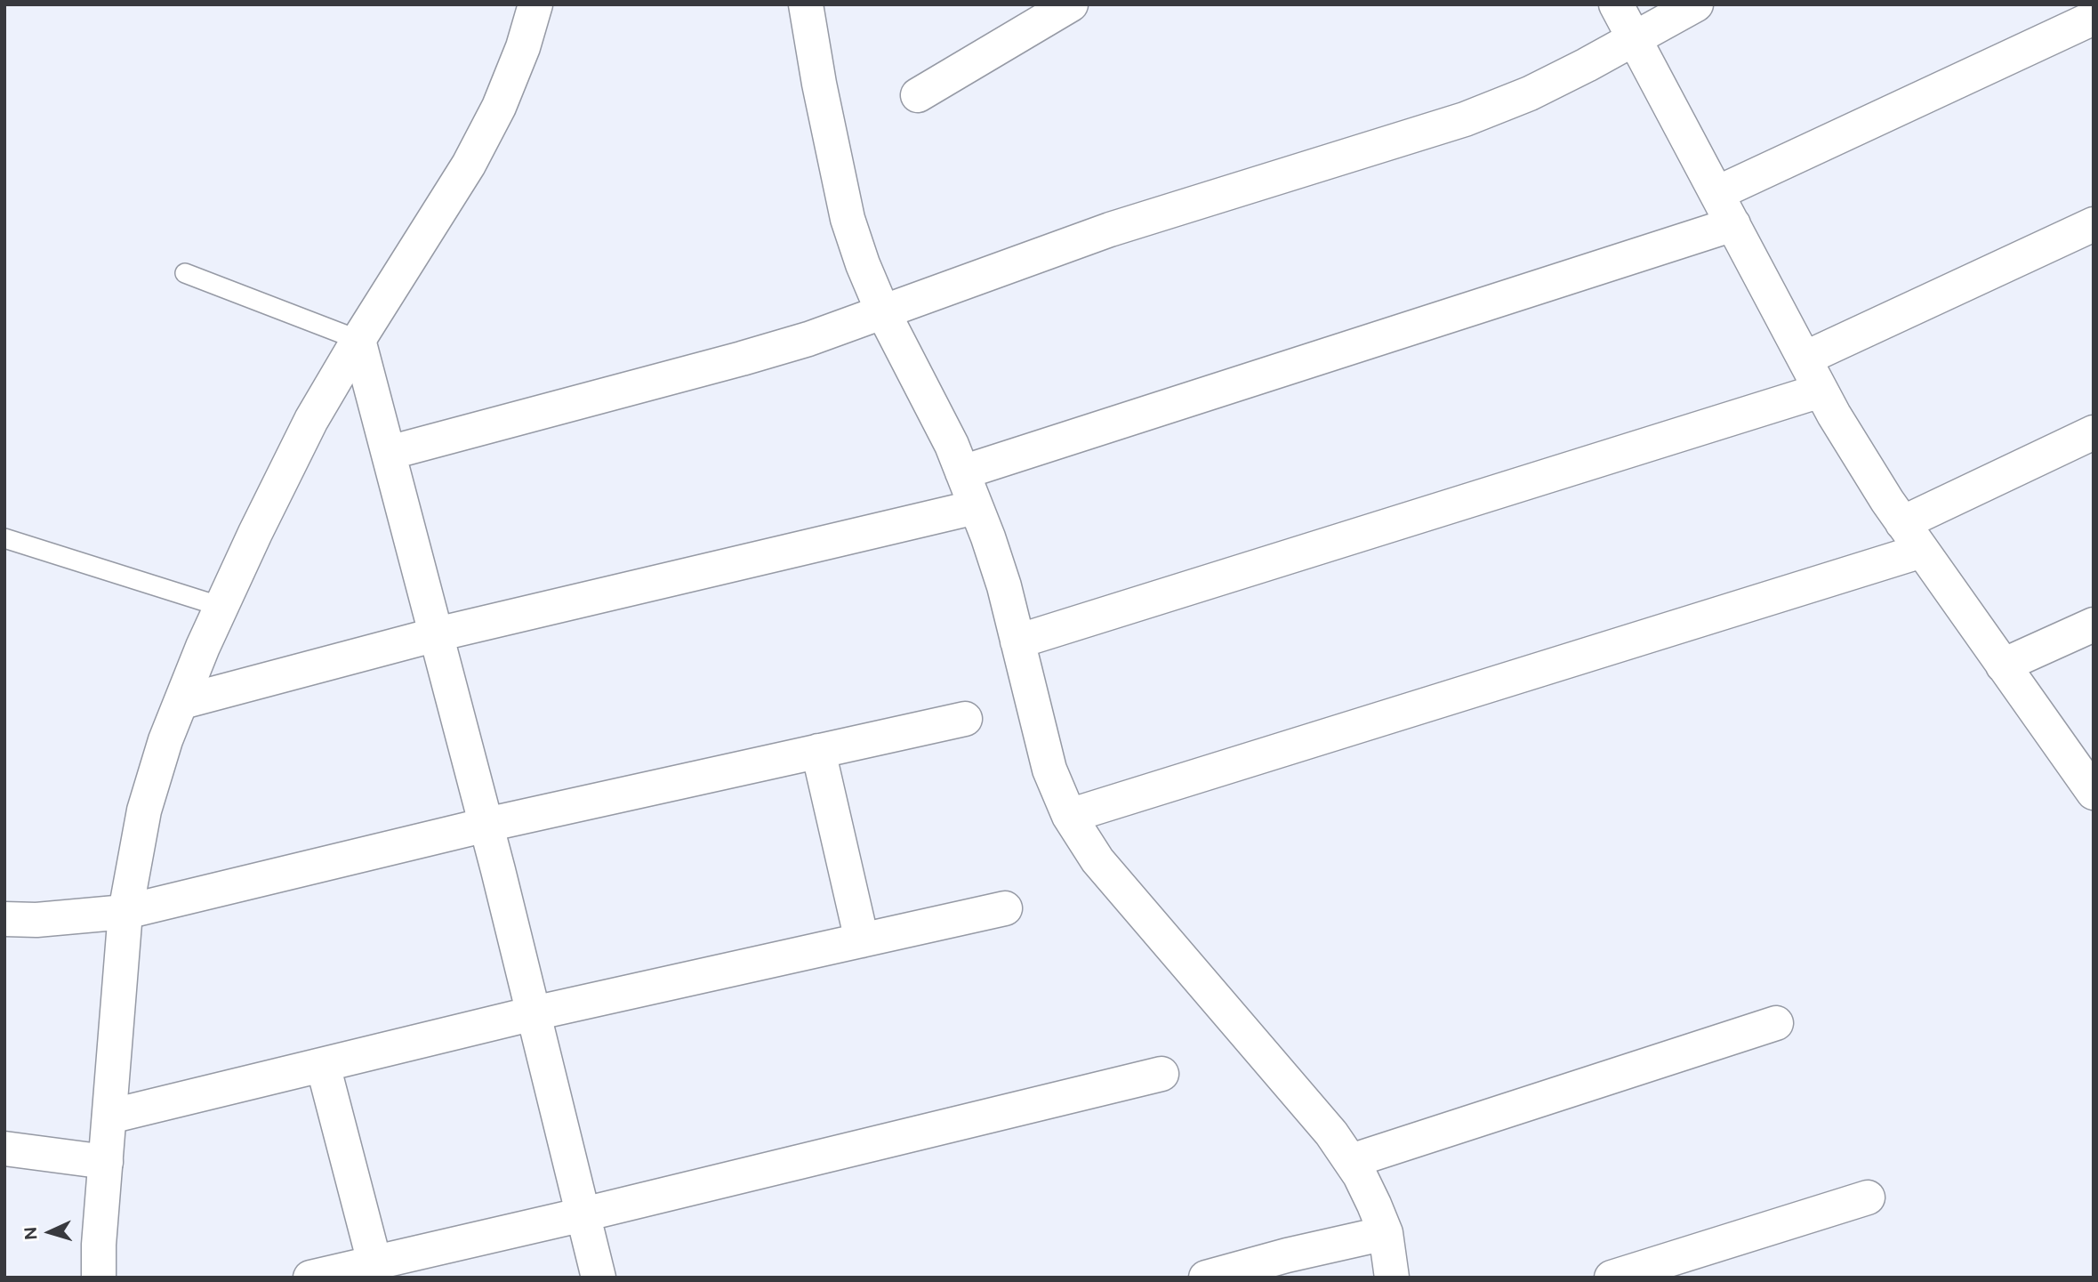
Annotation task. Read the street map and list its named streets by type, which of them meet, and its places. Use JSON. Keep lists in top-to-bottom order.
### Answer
{
  "north": "left"
}
